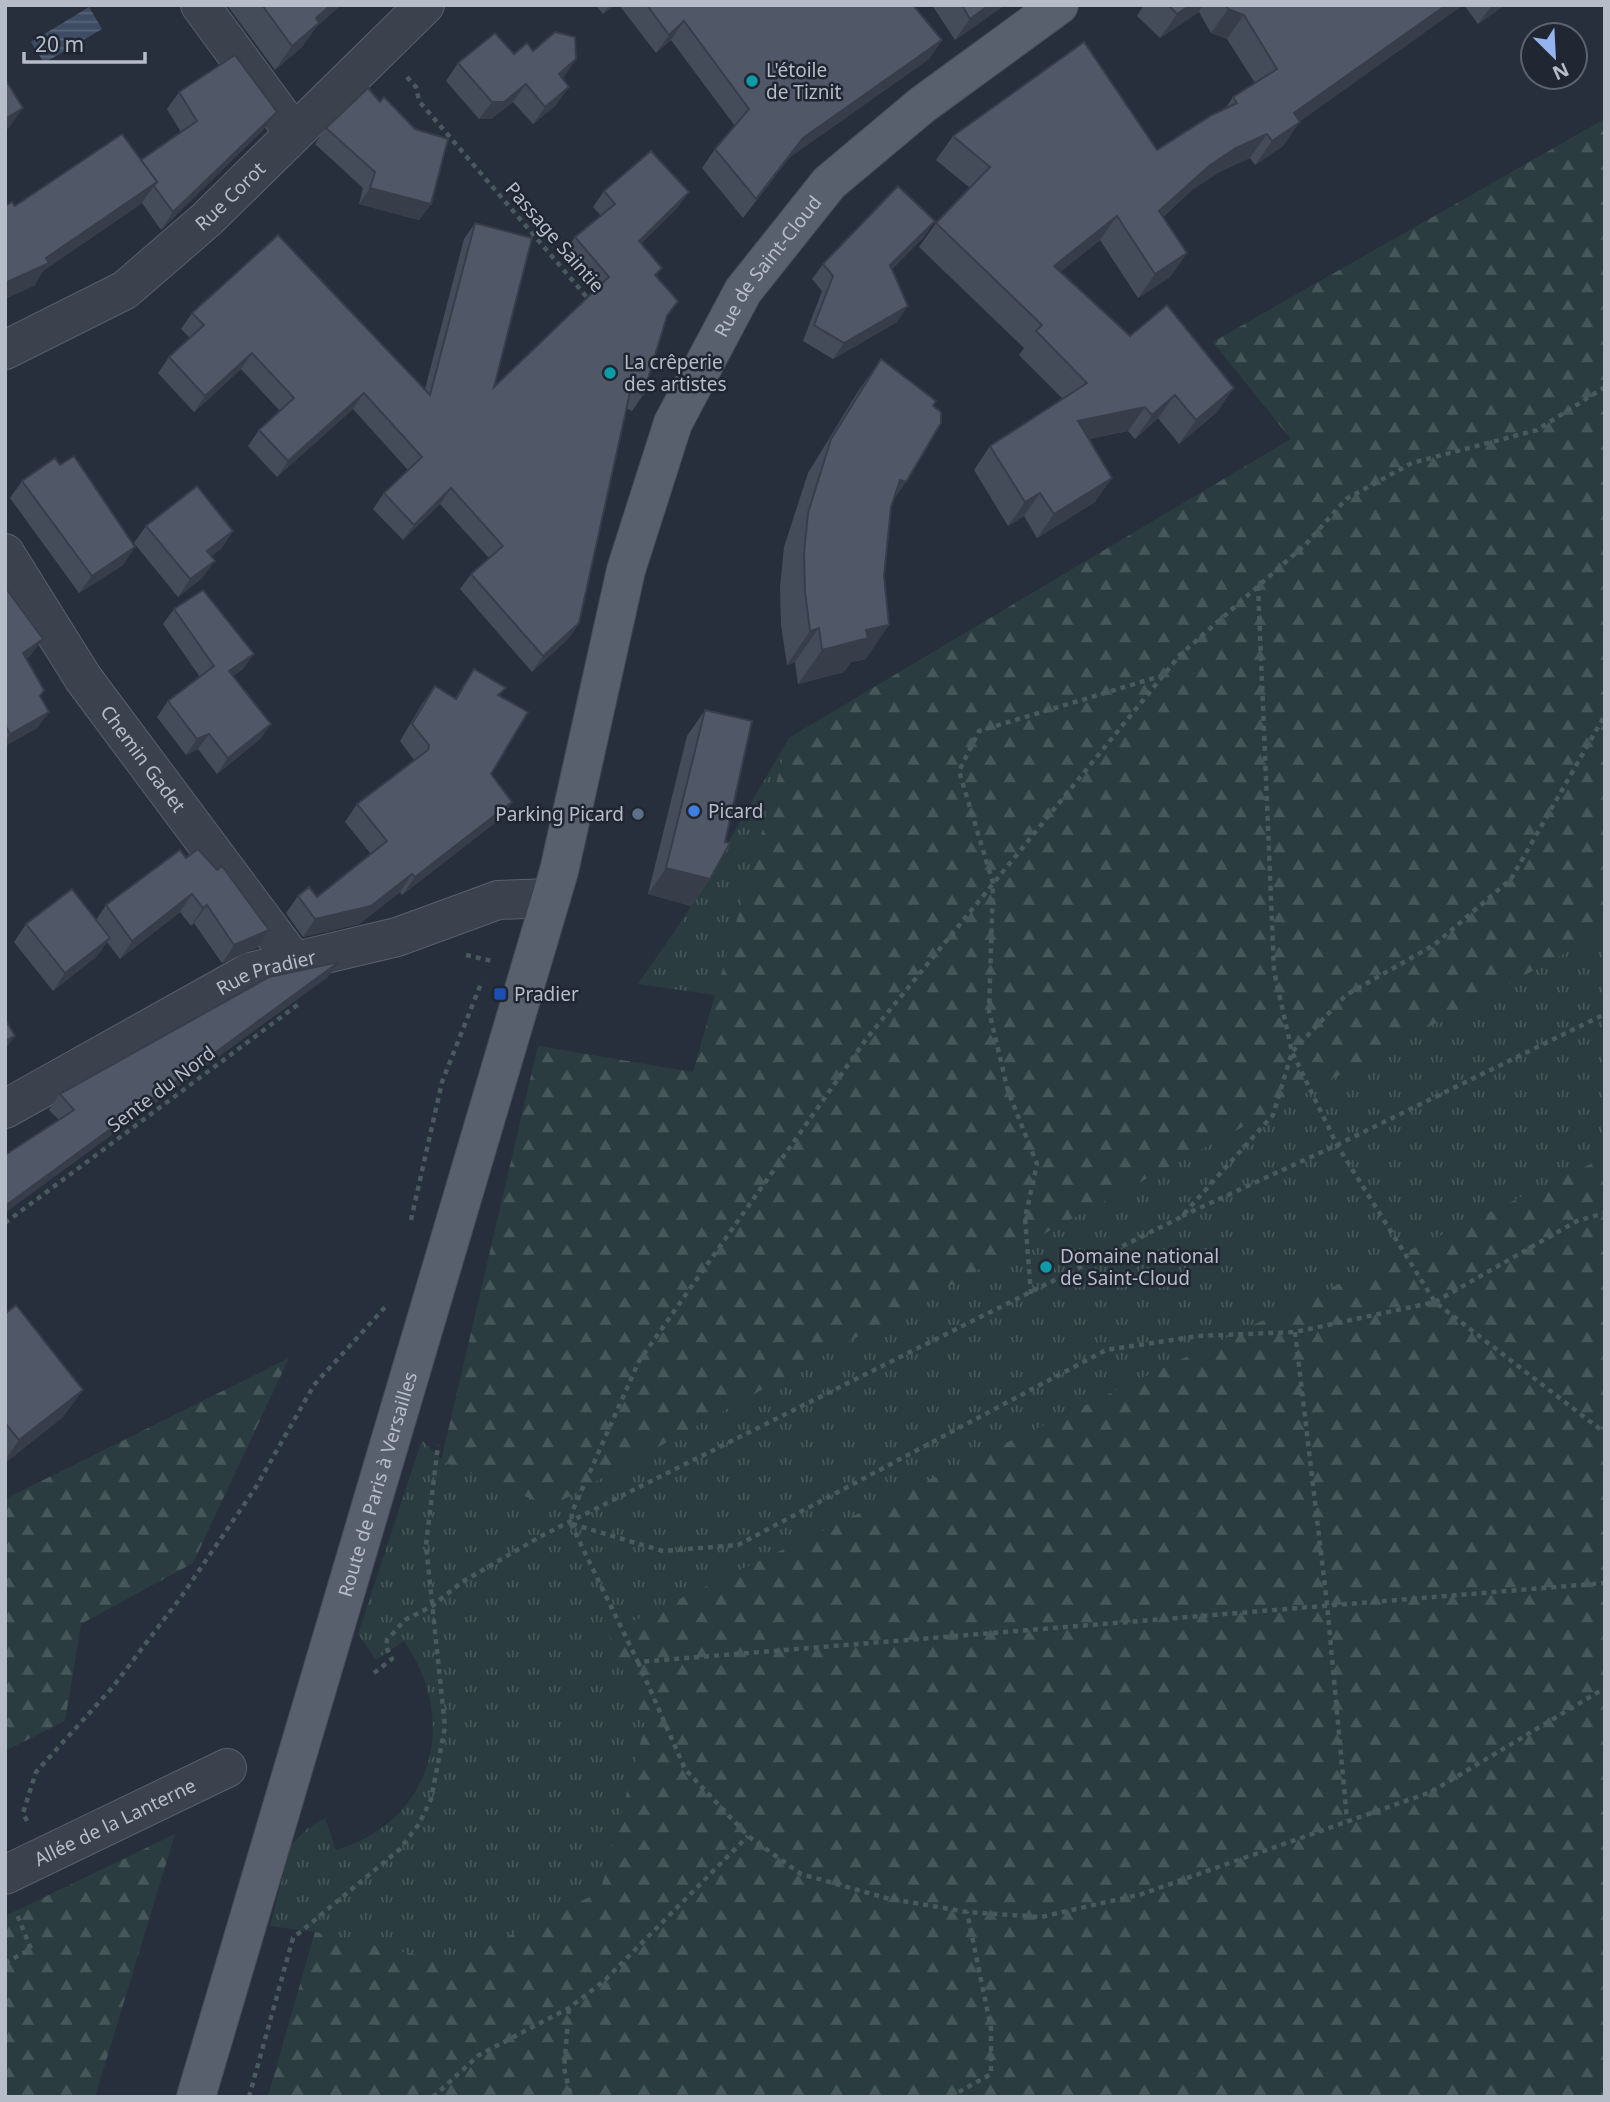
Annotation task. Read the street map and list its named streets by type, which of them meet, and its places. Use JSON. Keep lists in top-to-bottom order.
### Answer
{
  "streets": {
    "main road": ["Rue de Saint-Cloud", "Route de Paris à Versailles"],
    "street": [
      "Rue Corot",
      "Chemin Gadet",
      "Rue Pradier",
      "Allée de la Lanterne"
    ],
    "path": ["Passage Saintie", "Sente du Nord"]
  },
  "crossings": [
    ["Rue de Saint-Cloud", "Rue Pradier"],
    ["Rue de Saint-Cloud", "Route de Paris à Versailles"],
    ["Chemin Gadet", "Rue Pradier"],
    ["Rue Pradier", "Route de Paris à Versailles"]
  ],
  "places": {
    "other": [
      "L'étoile de Tiznit",
      "La crêperie des artistes",
      "Picard",
      "Parking Picard",
      "Domaine national de Saint-Cloud"
    ],
    "transit": ["Pradier"]
  },
  "scale_bar": "20 m",
  "north": "bottom right"
}
